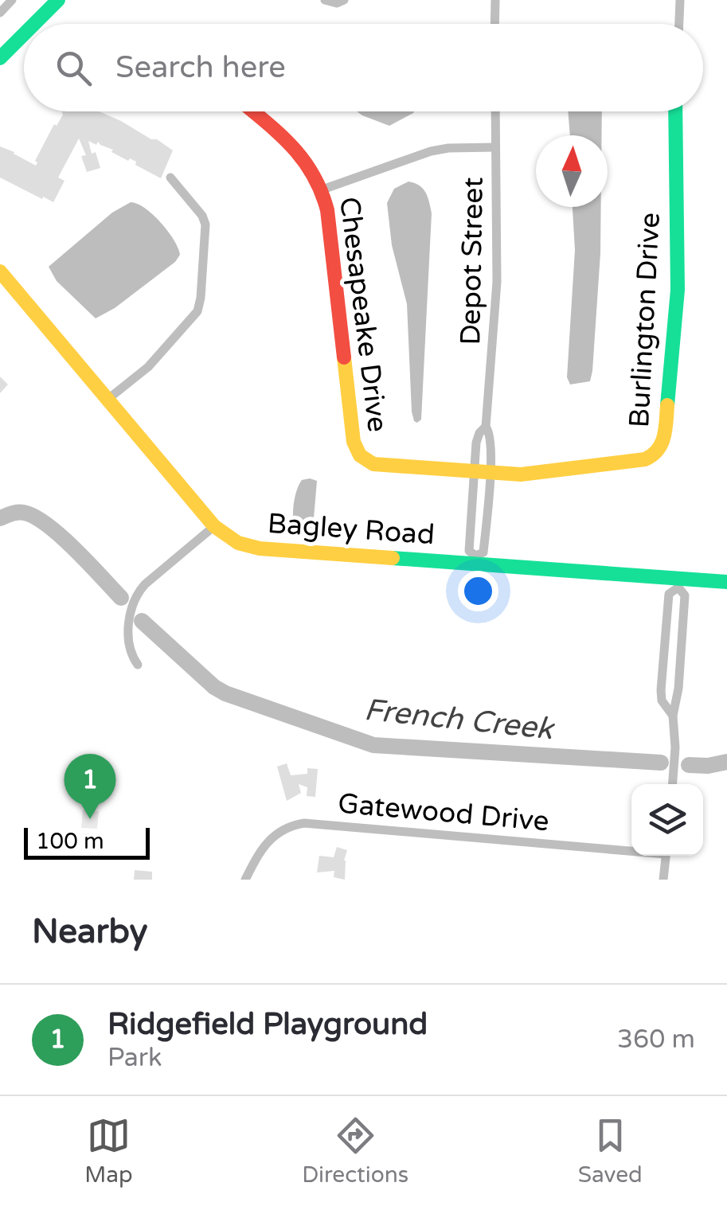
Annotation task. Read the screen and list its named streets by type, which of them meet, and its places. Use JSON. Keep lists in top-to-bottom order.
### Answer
{
  "streets": {
    "street": [
      "Depot Street",
      "Chesapeake Drive",
      "Burlington Drive",
      "Bagley Road",
      "Gatewood Drive"
    ]
  },
  "crossings": [
    ["Depot Street", "Chesapeake Drive"],
    ["Depot Street", "Burlington Drive"],
    ["Depot Street", "Bagley Road"],
    ["Chesapeake Drive", "Burlington Drive"]
  ],
  "water": ["French Creek"],
  "scale_bar": "100 m",
  "north": "top",
  "page": {
    "search": "Search here",
    "pins": "1",
    "scale": "100 m",
    "heading": "Nearby",
    "list": [
      {
        "mark": "1",
        "name": "Ridgefield Playground",
        "note": "Park",
        "value": "360 m"
      }
    ],
    "nav": ["Map", "Directions", "Saved"]
  }
}
